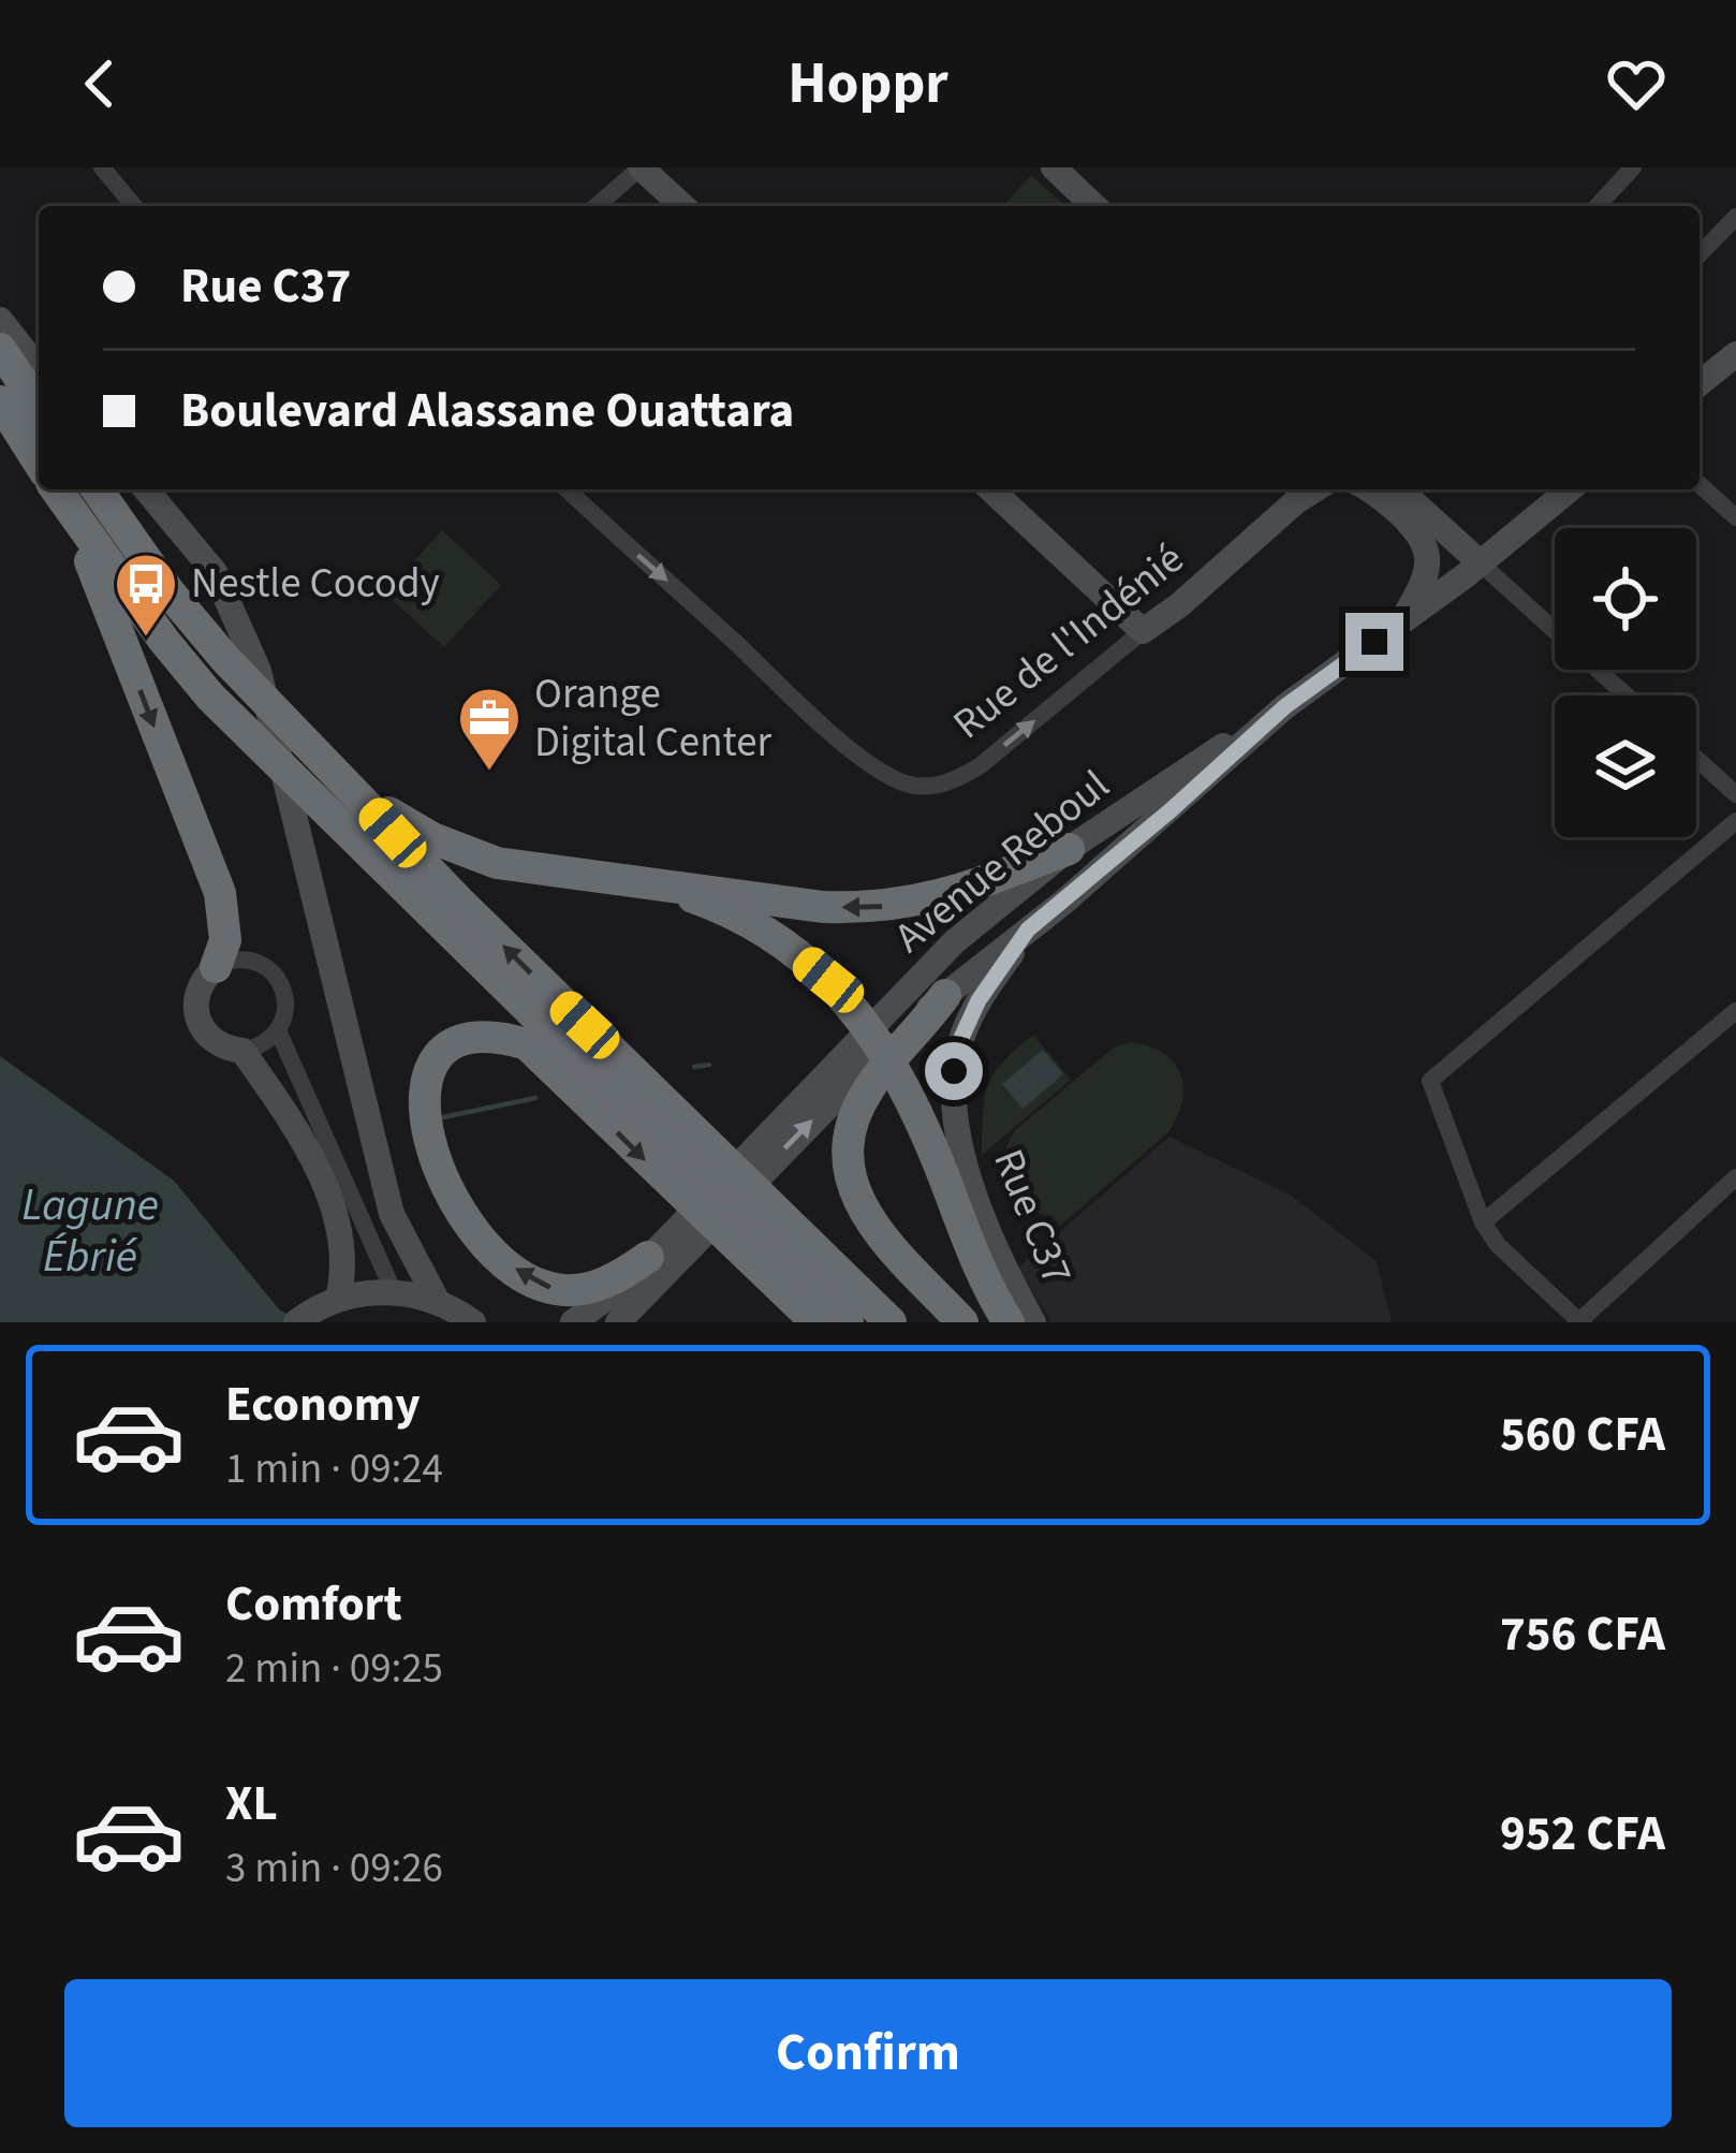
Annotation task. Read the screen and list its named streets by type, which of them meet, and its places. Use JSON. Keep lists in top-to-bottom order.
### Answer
{
  "streets": {
    "main road": ["Rue de l'Indénié", "Avenue Reboul", "Rue C37"]
  },
  "one_way": ["Rue de l'Indénié"],
  "water": ["Lagune Ébrié"],
  "places": {
    "bus stop": ["Nestle Cocody"],
    "office": ["Orange Digital Center"]
  },
  "page": {
    "header": "Hoppr",
    "banner": ["Rue C37", "Boulevard Alassane Ouattara"],
    "list": [
      {
        "name": "Economy",
        "note": "1 min · 09:24",
        "value": "560 CFA"
      },
      {
        "name": "Comfort",
        "note": "2 min · 09:25",
        "value": "756 CFA"
      },
      {
        "name": "XL",
        "note": "3 min · 09:26",
        "value": "952 CFA"
      }
    ],
    "buttons": "Confirm"
  }
}
